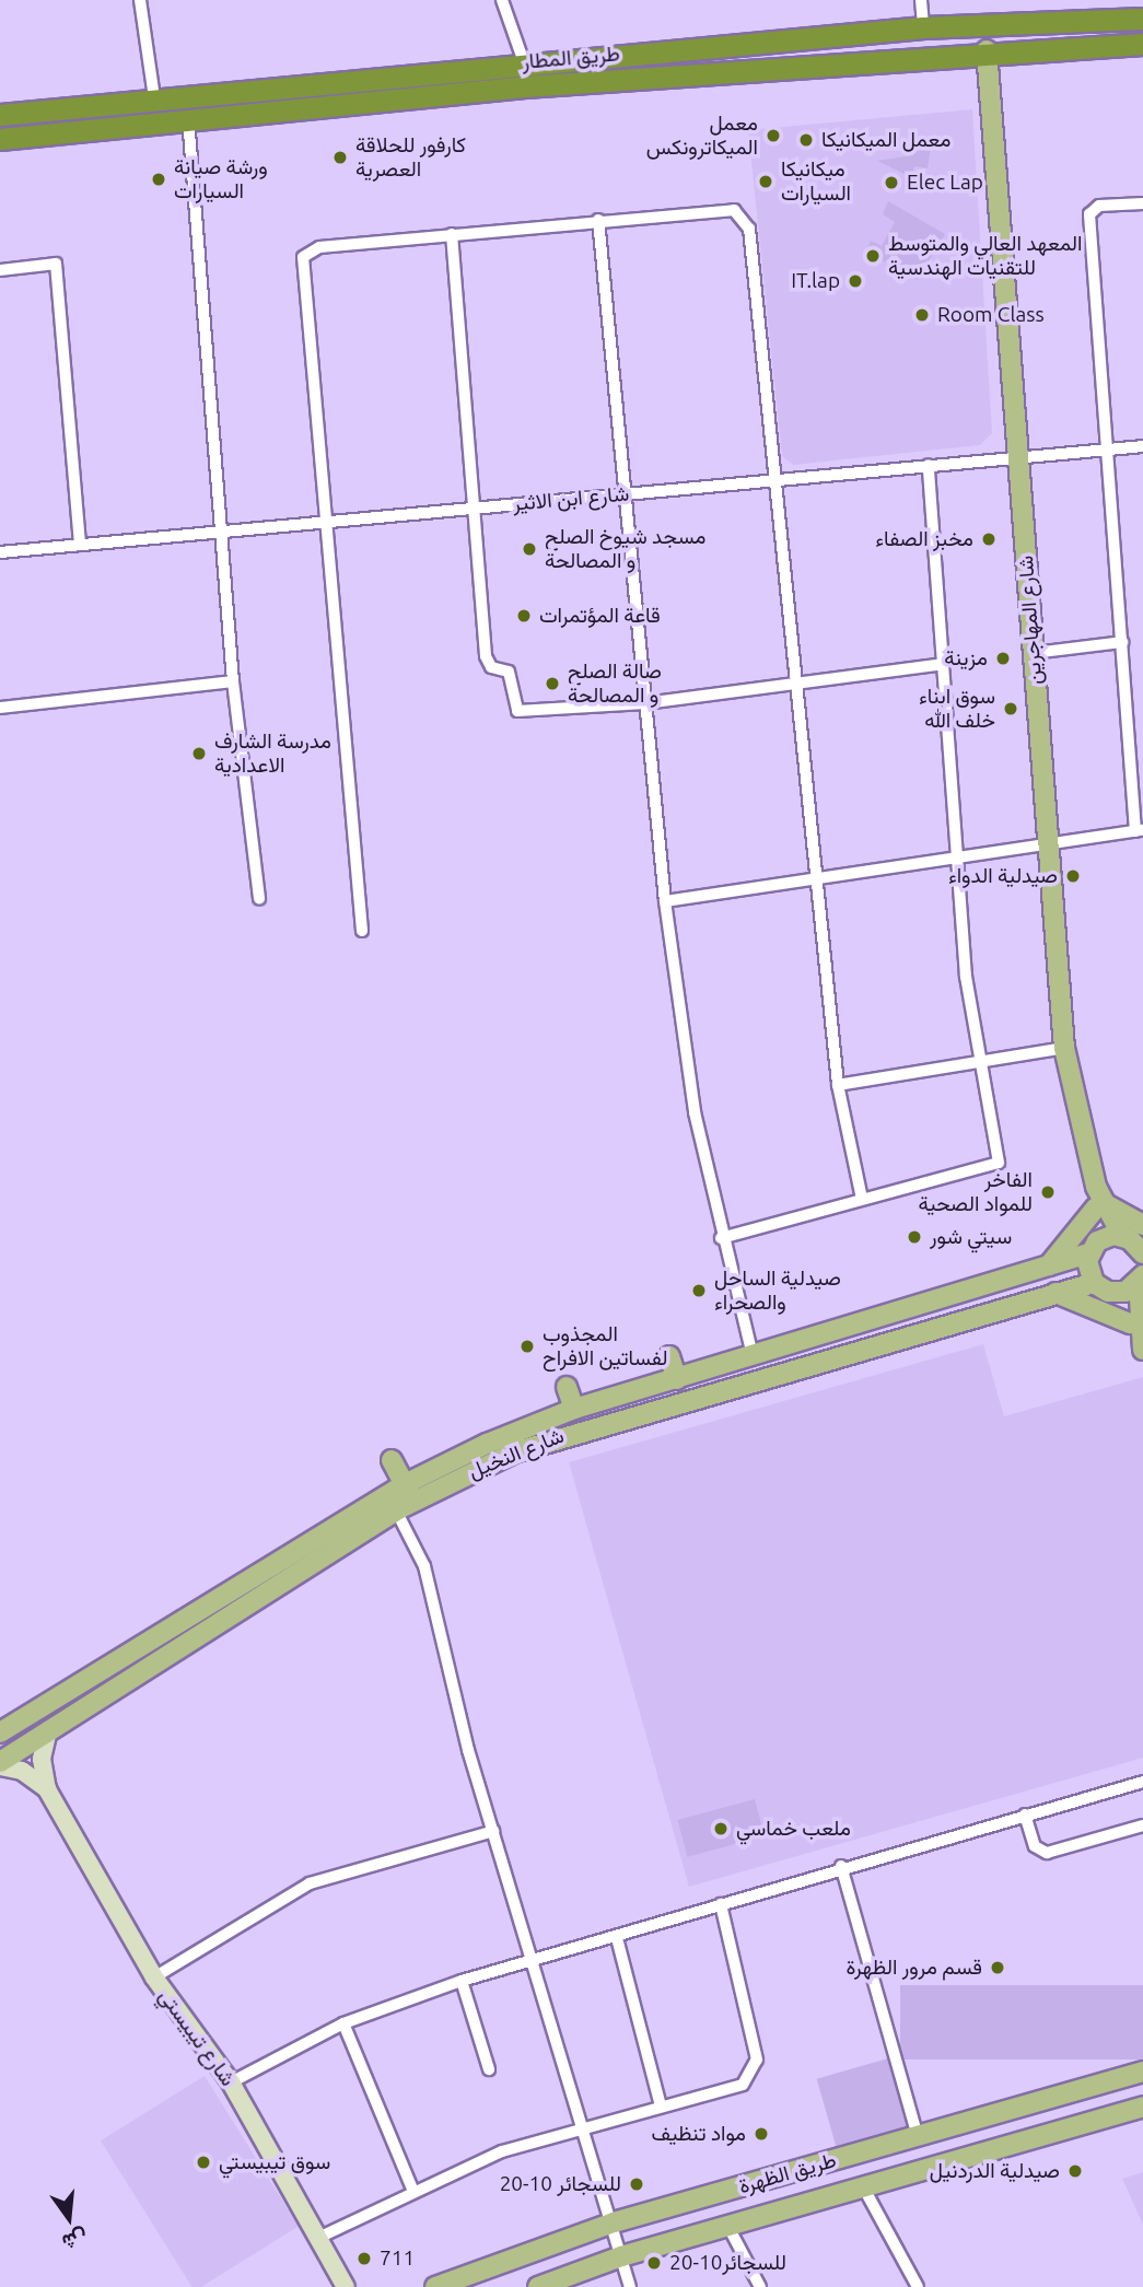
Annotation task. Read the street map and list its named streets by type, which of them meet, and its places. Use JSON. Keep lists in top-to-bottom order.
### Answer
{
  "streets": {
    "highway": ["طريق المطار"],
    "main road": [
      "شارع المهاجرين",
      "شارع النخيل",
      "شارع تيبيستي",
      "طريق الظهرة"
    ],
    "street": ["شارع ابن الاثير"]
  },
  "crossings": [
    ["طريق المطار", "شارع المهاجرين"],
    ["شارع ابن الاثير", "شارع المهاجرين"],
    ["شارع المهاجرين", "شارع النخيل"]
  ],
  "places": [
    "معمل الميكاترونكس",
    "معمل الميكانيكا",
    "كارفور للحلاقة العصرية",
    "ورشة صيانة السيارات",
    "ميكانيكا السيارات",
    "Elec Lap",
    "المعهد العالي والمتوسط للتقنيات الهندسية",
    "IT.lap",
    "Room Class",
    "مخبز الصفاء",
    "مسجد شيوخ الصلح و المصالحة",
    "قاعة المؤتمرات",
    "مزينة",
    "صالة الصلح و المصالحة",
    "سوق ابناء خلف الله",
    "مدرسة الشارف الاعدادية",
    "صيدلية الدواء",
    "الفاخر للمواد الصحية",
    "سيتي شور",
    "صيدلية الساحل والصحراء",
    "المجذوب لفساتين الافراح",
    "ملعب خماسي",
    "قسم مرور الظهرة",
    "مواد تنظيف",
    "سوق تيبيستي",
    "صيدلية الدردنيل",
    "20-10 للسجائر",
    "711",
    "20-10للسجائر"
  ],
  "north": "bottom"
}
